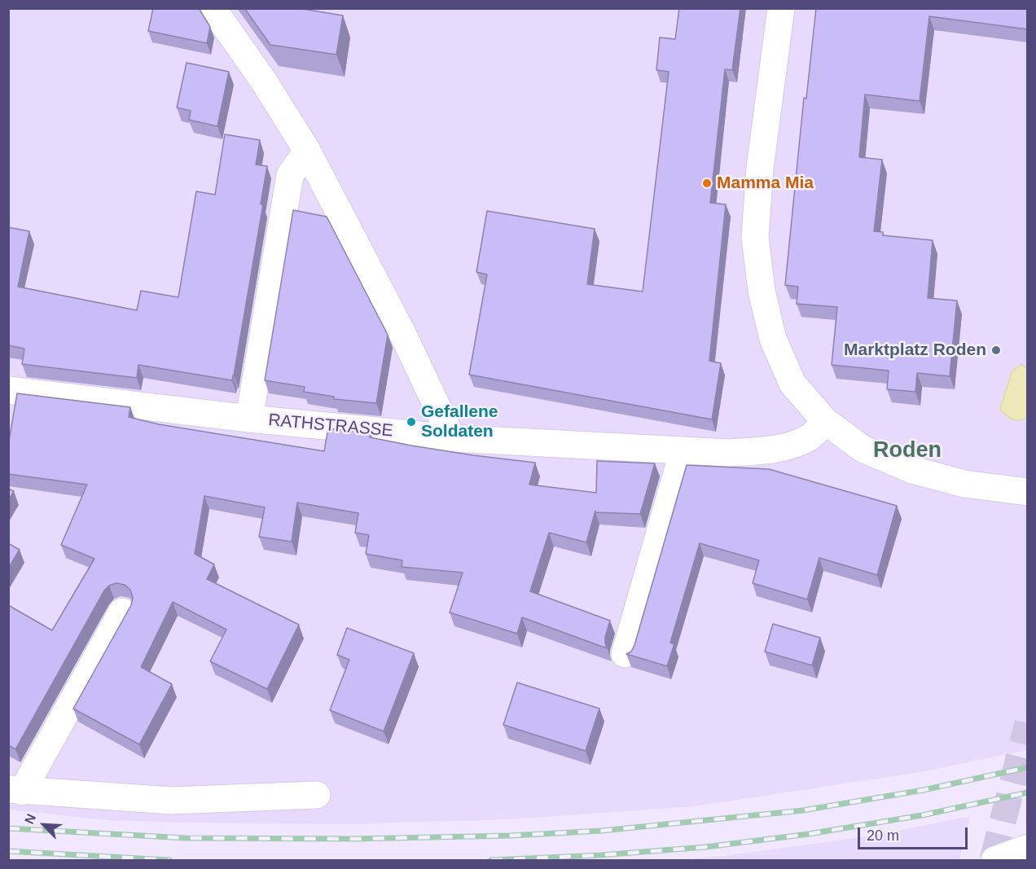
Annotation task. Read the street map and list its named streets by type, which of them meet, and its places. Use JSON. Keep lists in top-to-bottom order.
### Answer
{
  "streets": {
    "street": ["RATHSTRASSE"]
  },
  "districts": ["Roden"],
  "places": ["Mamma Mia", "Marktplatz Roden", "Gefallene Soldaten"],
  "scale_bar": "20 m",
  "north": "top left"
}
